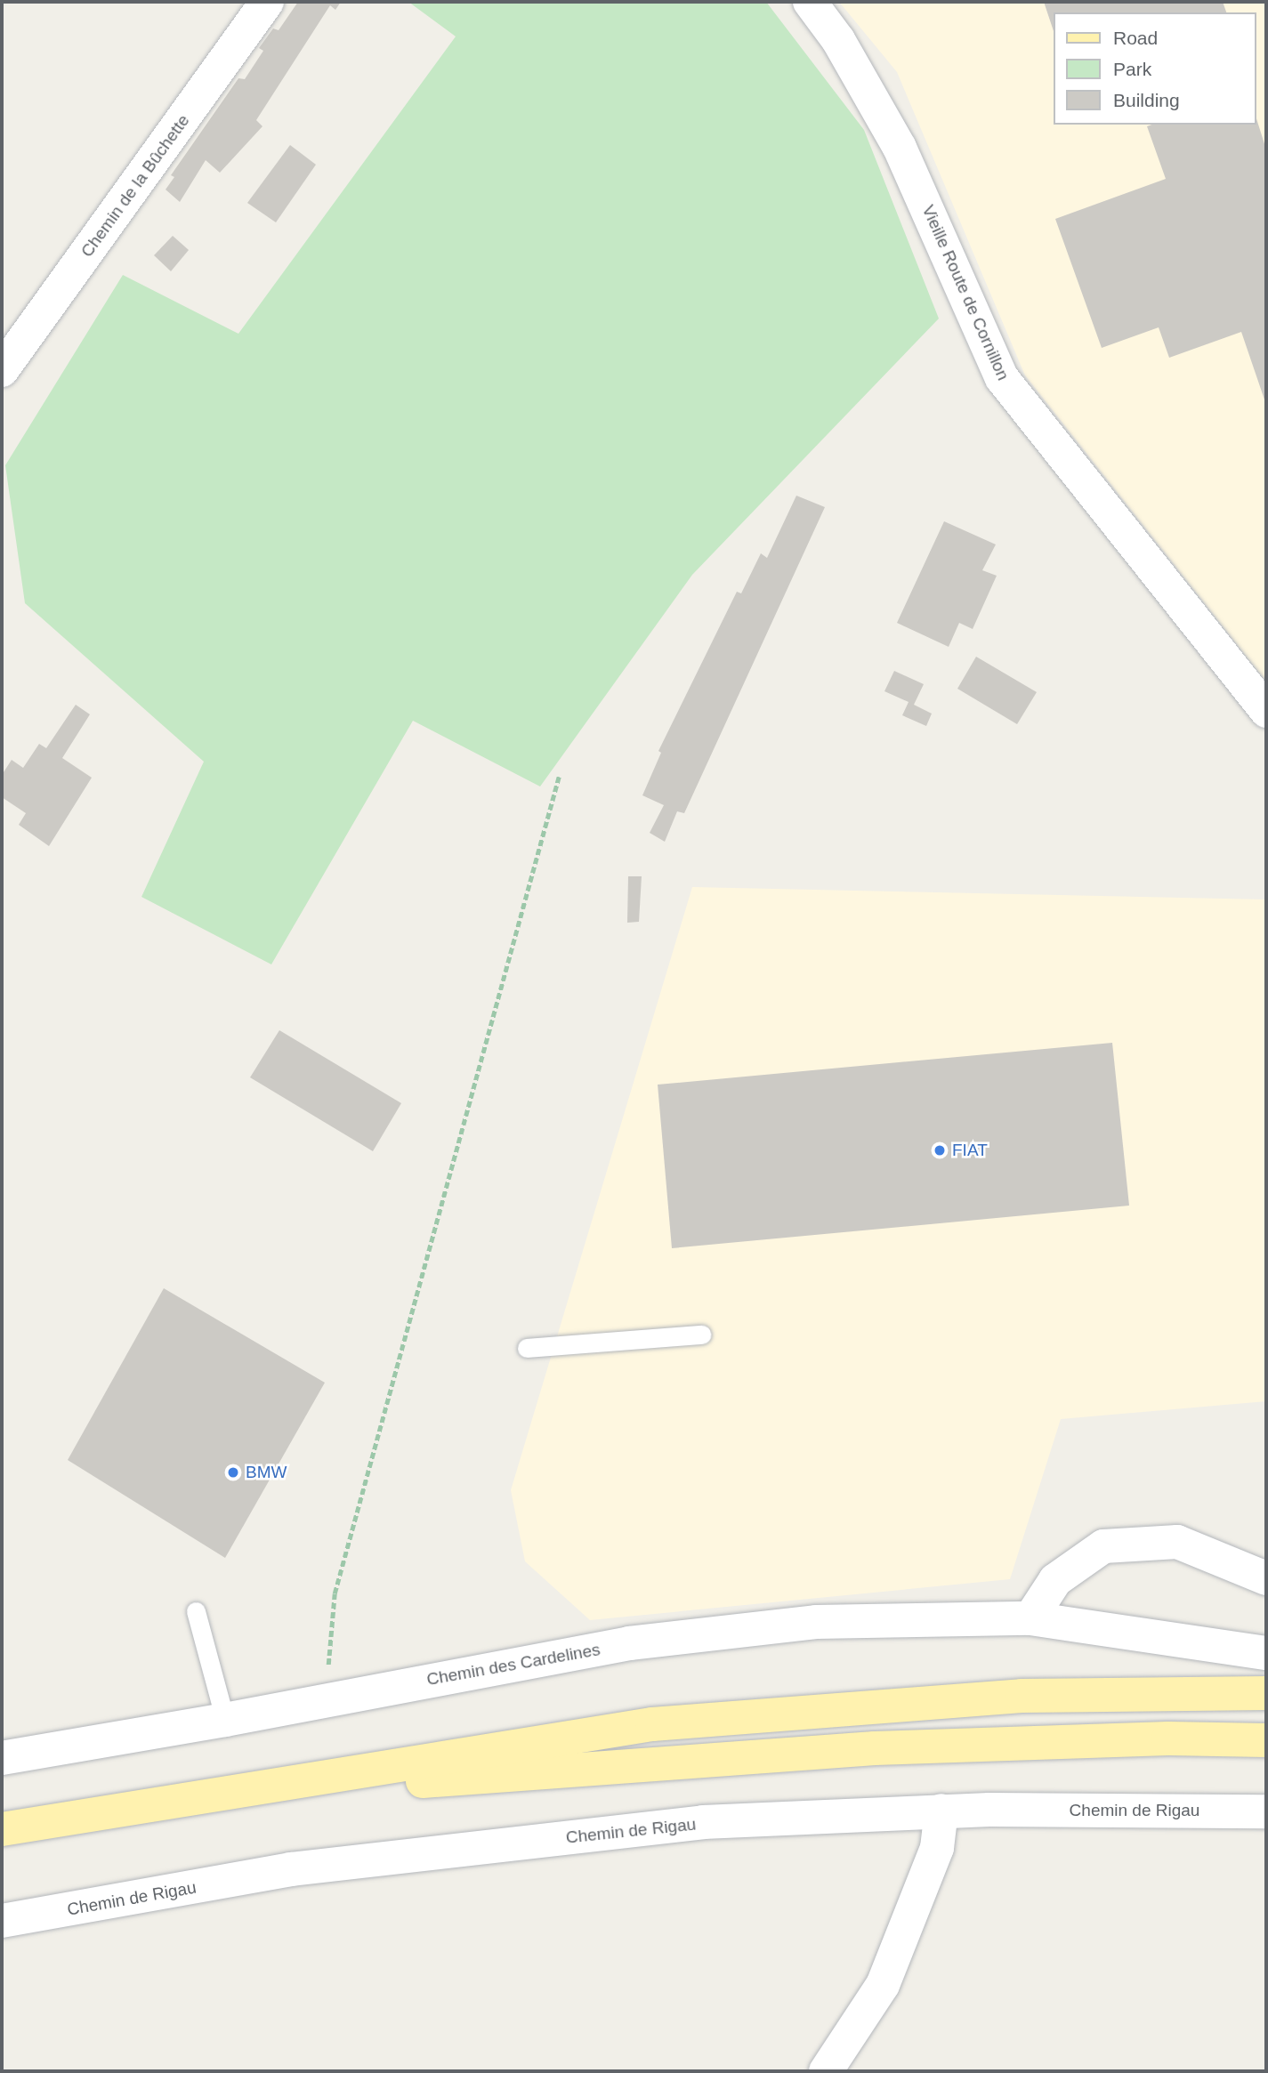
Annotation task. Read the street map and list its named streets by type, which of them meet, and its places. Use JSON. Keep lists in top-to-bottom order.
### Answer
{
  "streets": {
    "street": [
      "Chemin de la Bûchette",
      "Vieille Route de Cornillon",
      "Chemin des Cardelines",
      "Chemin de Rigau"
    ]
  },
  "places": ["FIAT", "BMW"],
  "legend": ["Road", "Park", "Building"]
}
